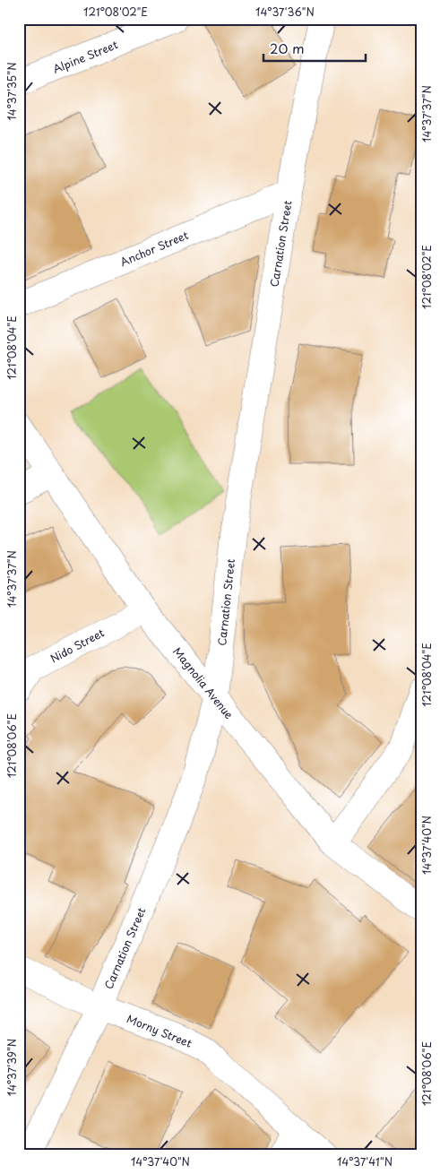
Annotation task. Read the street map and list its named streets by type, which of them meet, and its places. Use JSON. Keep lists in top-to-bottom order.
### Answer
{
  "streets": {
    "street": [
      "Alpine Street",
      "Carnation Street",
      "Anchor Street",
      "Nido Street",
      "Magnolia Avenue",
      "Morny Street"
    ]
  },
  "crossings": [
    ["Carnation Street", "Anchor Street"],
    ["Carnation Street", "Magnolia Avenue"],
    ["Carnation Street", "Morny Street"],
    ["Nido Street", "Magnolia Avenue"]
  ],
  "scale_bar": "20 m",
  "coordinates": [
    "121°08'02\"E",
    "14°37'36\"N",
    "14°37'35\"N",
    "14°37'37\"N",
    "121°08'04\"E",
    "121°08'06\"E",
    "14°37'40\"N",
    "14°37'39\"N",
    "14°37'41\"N"
  ]
}
